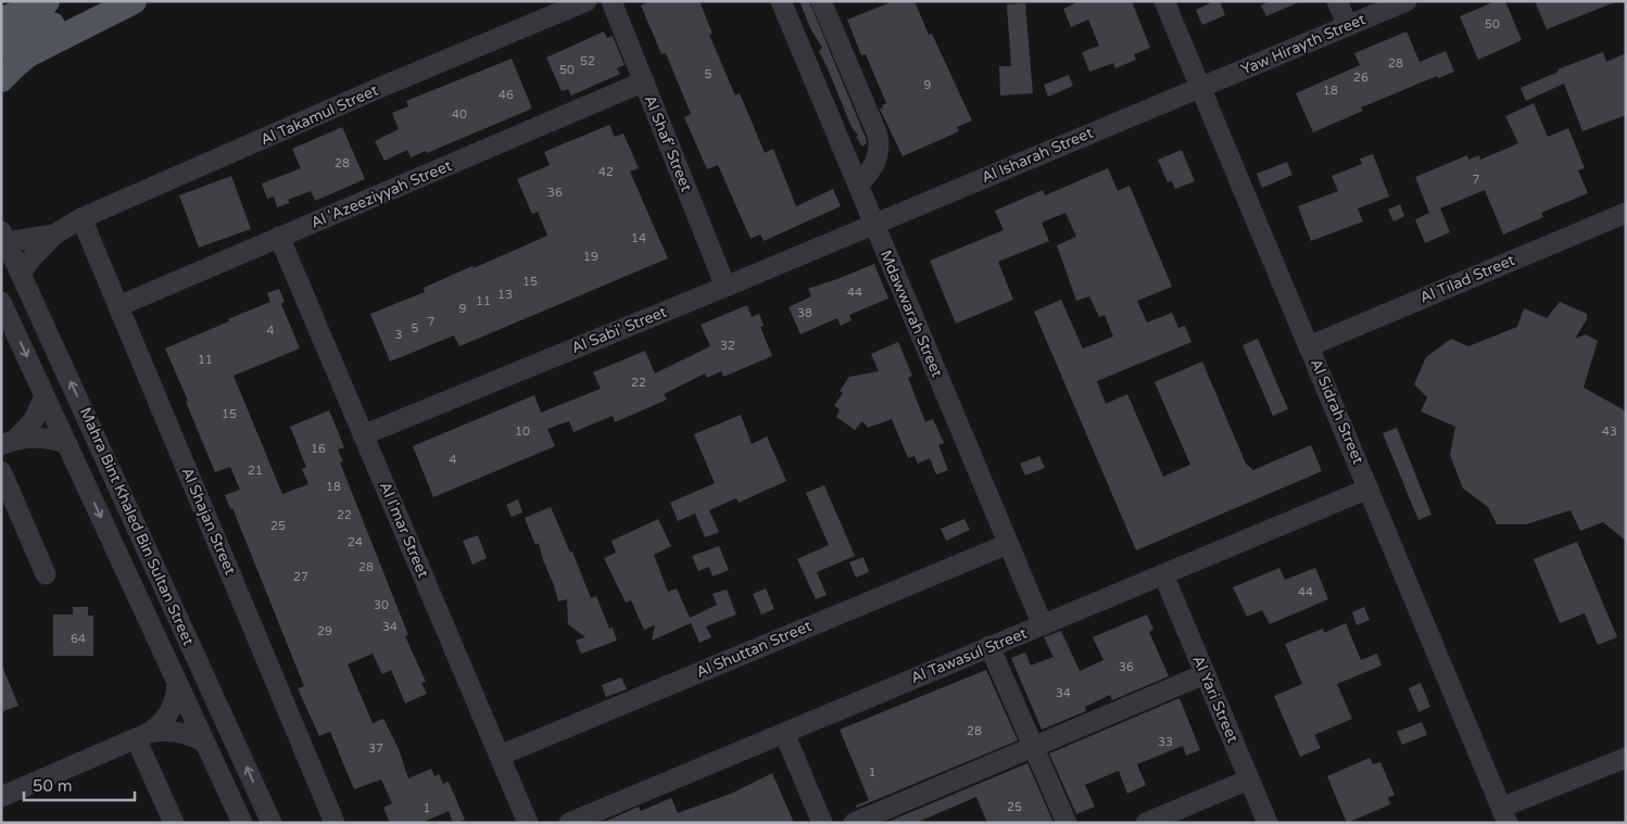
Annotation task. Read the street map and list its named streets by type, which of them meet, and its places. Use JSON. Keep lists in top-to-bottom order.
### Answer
{
  "streets": {
    "street": [
      "Yaw Hirayth Street",
      "Al Takamul Street",
      "Al Shaf' Street",
      "Al Isharah Street",
      "Al 'Azeeziyyah Street",
      "Al Tilad Street",
      "Mdawwarah Street",
      "Al Sabi' Street",
      "Al Sidrah Street",
      "Al Shajan Street",
      "Mahra Bint Khaled Bin Sultan Street",
      "Al I'mar Street",
      "Al Shuttan Street",
      "Al Tawasul Street",
      "Al Yari Street"
    ]
  },
  "crossings": [
    ["Yaw Hirayth Street", "Al Isharah Street"],
    ["Yaw Hirayth Street", "Al Sidrah Street"],
    ["Al Takamul Street", "Al Shajan Street"],
    ["Al Takamul Street", "Mahra Bint Khaled Bin Sultan Street"],
    ["Al Shaf' Street", "Al 'Azeeziyyah Street"],
    ["Al Shaf' Street", "Al Sabi' Street"],
    ["Al Isharah Street", "Mdawwarah Street"],
    ["Al Isharah Street", "Al Sabi' Street"],
    ["Al Isharah Street", "Al Sidrah Street"],
    ["Al 'Azeeziyyah Street", "Al Shajan Street"],
    ["Al 'Azeeziyyah Street", "Al I'mar Street"],
    ["Al Tilad Street", "Al Sidrah Street"],
    ["Mdawwarah Street", "Al Sabi' Street"],
    ["Mdawwarah Street", "Al Shuttan Street"],
    ["Mdawwarah Street", "Al Tawasul Street"],
    ["Al Sabi' Street", "Al I'mar Street"],
    ["Al Sidrah Street", "Al Tawasul Street"],
    ["Al I'mar Street", "Al Shuttan Street"],
    ["Al Tawasul Street", "Al Yari Street"]
  ],
  "house_numbers": [
    "50",
    "52",
    "28",
    "50",
    "5",
    "26",
    "9",
    "18",
    "46",
    "40",
    "28",
    "42",
    "7",
    "36",
    "14",
    "19",
    "15",
    "44",
    "13",
    "11",
    "9",
    "38",
    "7",
    "5",
    "4",
    "3",
    "32",
    "11",
    "22",
    "15",
    "10",
    "43",
    "16",
    "4",
    "21",
    "18",
    "22",
    "25",
    "24",
    "28",
    "27",
    "44",
    "30",
    "34",
    "29",
    "64",
    "36",
    "34",
    "28",
    "33",
    "37",
    "1",
    "25",
    "1"
  ],
  "scale_bar": "50 m"
}
